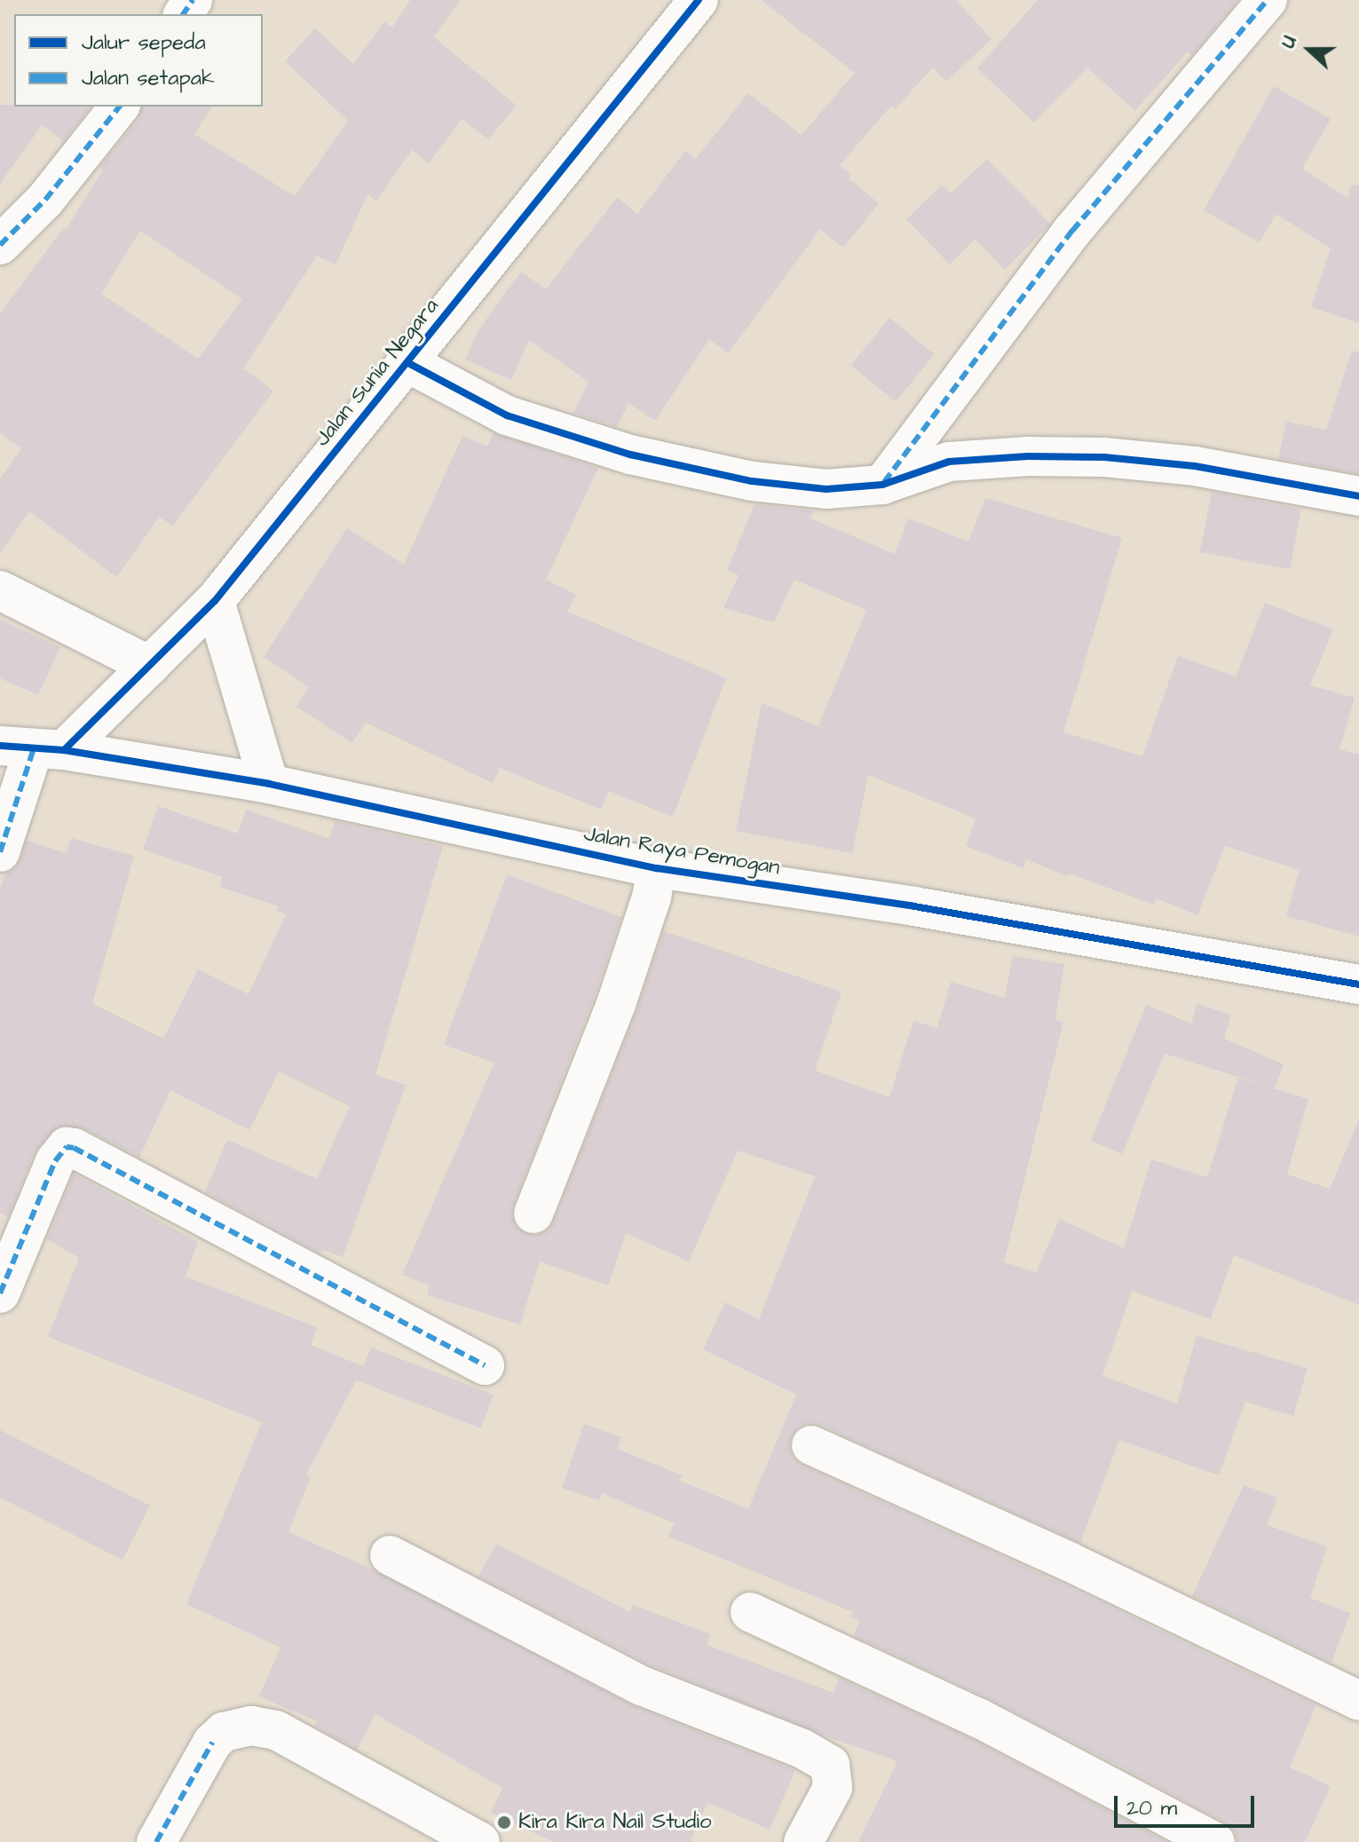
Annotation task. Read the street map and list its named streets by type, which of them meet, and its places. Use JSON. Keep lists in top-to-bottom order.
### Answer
{
  "streets": {
    "street": ["Jalan Sunia Negara", "Jalan Raya Pemogan"]
  },
  "crossings": [
    ["Jalan Sunia Negara", "Jalan Raya Pemogan"]
  ],
  "places": ["Kira Kira Nail Studio"],
  "legend": ["Jalur sepeda", "Jalan setapak"],
  "scale_bar": "20 m",
  "north": "left"
}
